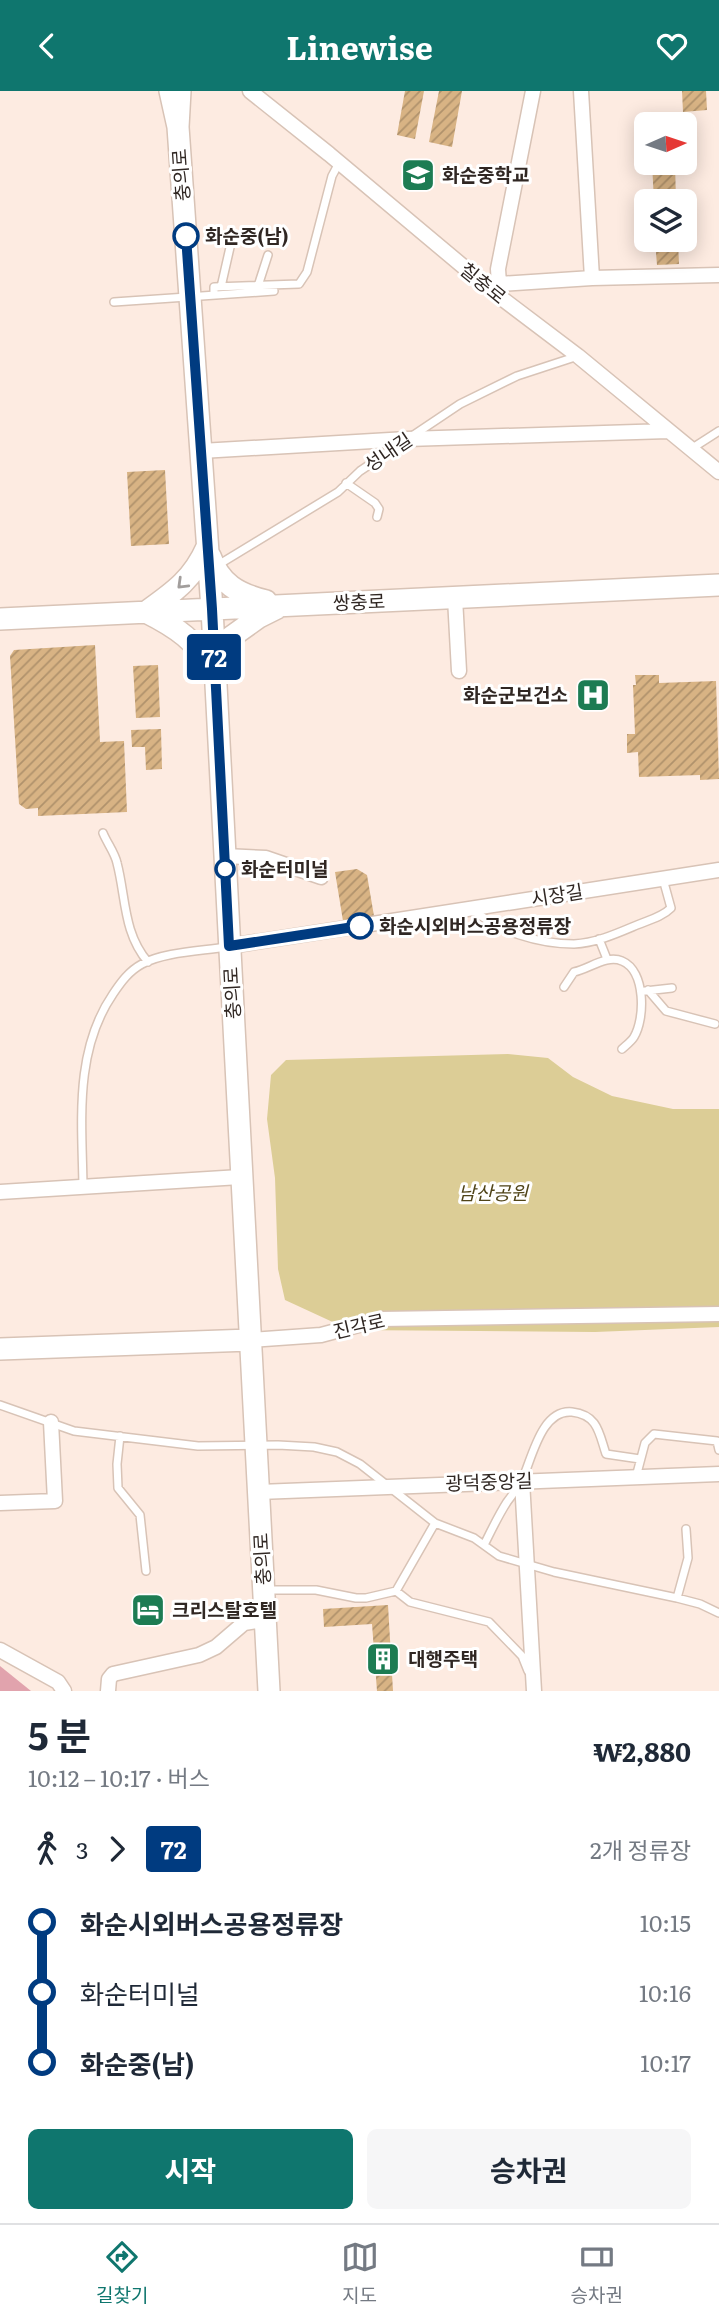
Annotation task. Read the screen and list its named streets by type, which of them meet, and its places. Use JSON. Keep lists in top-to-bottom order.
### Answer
{
  "streets": {
    "street": [
      "충의로",
      "칠충로",
      "쌍충로",
      "시장길",
      "진각로",
      "광덕중앙길"
    ],
    "lane": ["성내길"]
  },
  "crossings": [
    ["충의로", "성내길"],
    ["충의로", "쌍충로"],
    ["충의로", "시장길"],
    ["충의로", "진각로"],
    ["충의로", "광덕중앙길"],
    ["칠충로", "성내길"]
  ],
  "parks": ["남산공원"],
  "places": {
    "school or university": ["화순중학교"],
    "other": ["화순중(남)", "화순터미널", "화순시외버스공용정류장"],
    "hospital": ["화순군보건소"],
    "hotel": ["크리스탈호텔"],
    "building": ["대행주택"]
  },
  "lines": ["bus line 72"],
  "north": "right",
  "page": {
    "header": "Linewise",
    "on_map": "72",
    "heading": ["5 분", "10:12 – 10:17 · 버스", "₩2,880"],
    "legs": ["3", "72", "2개 정류장"],
    "list": [
      {
        "name": "화순시외버스공용정류장",
        "value": "10:15"
      },
      {
        "name": "화순터미널",
        "value": "10:16"
      },
      {
        "name": "화순중(남)",
        "value": "10:17"
      }
    ],
    "buttons": ["시작", "승차권"],
    "tabs": ["길찾기", "지도", "승차권"]
  }
}
